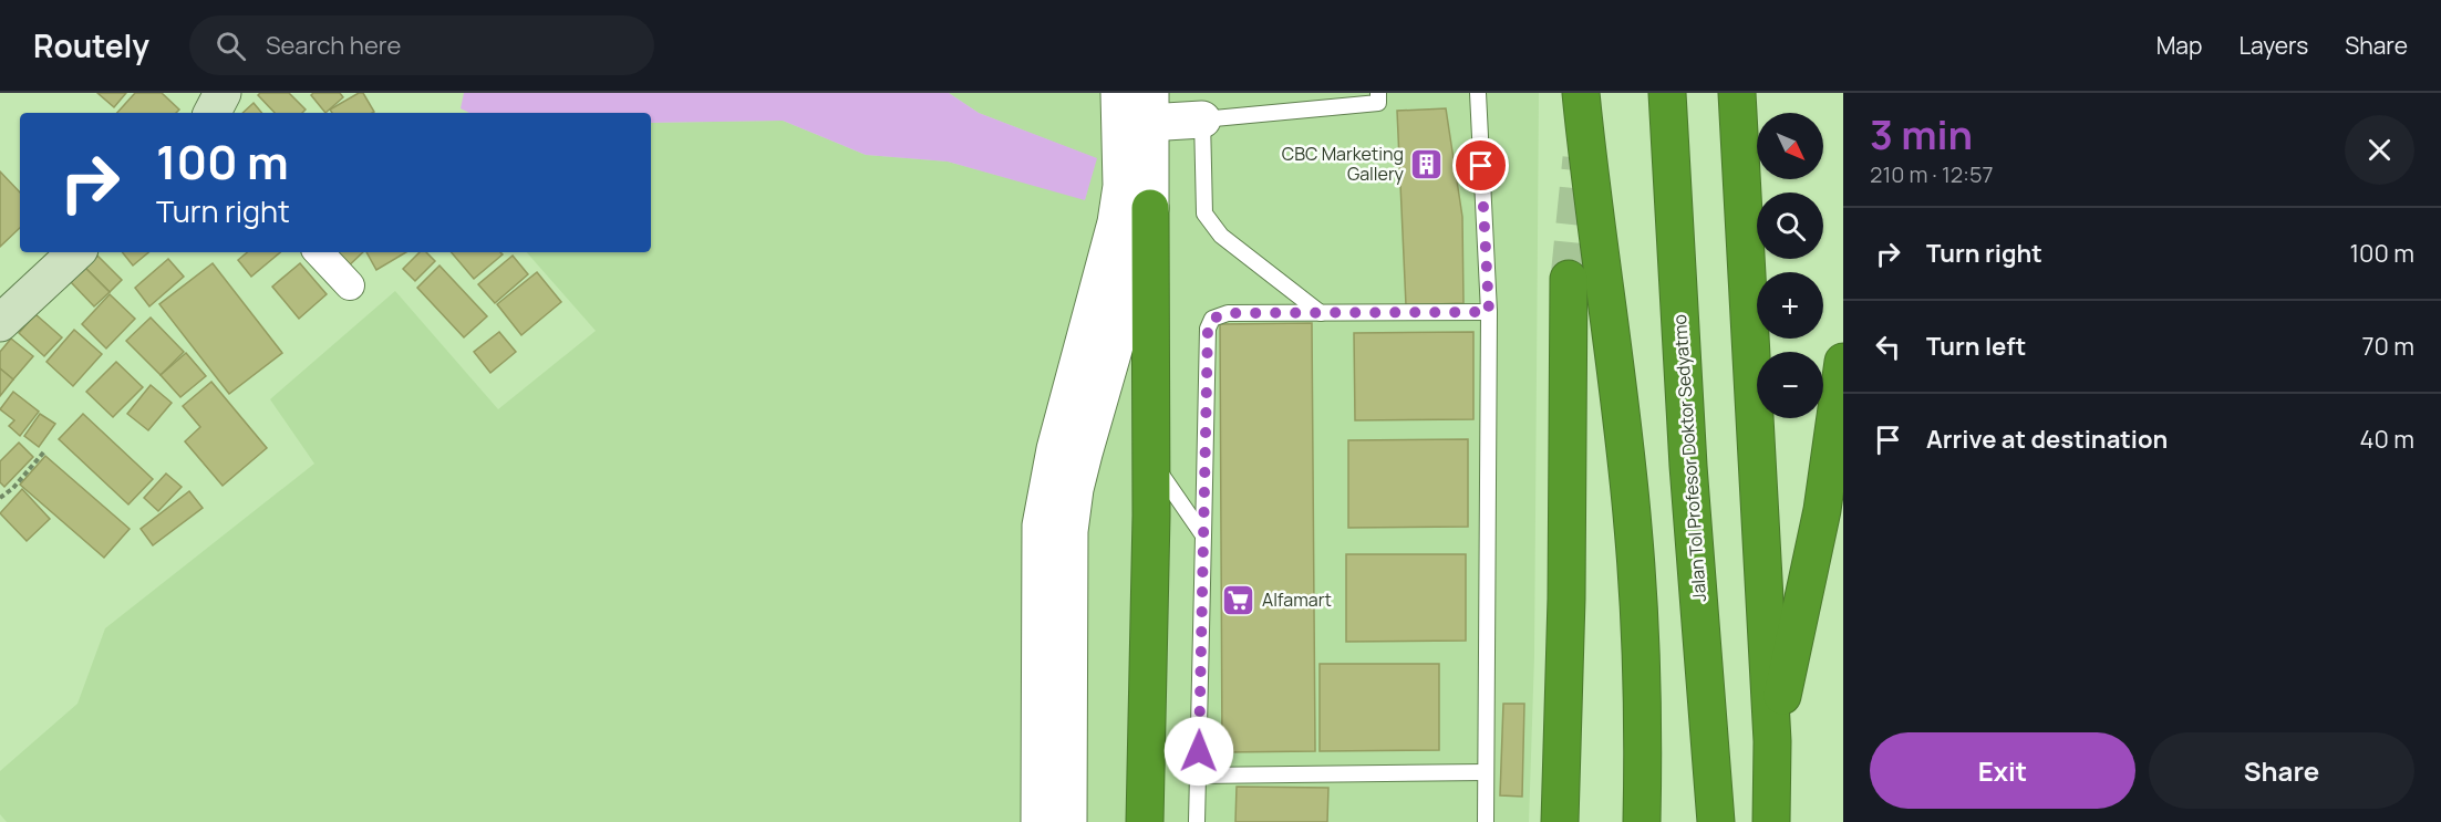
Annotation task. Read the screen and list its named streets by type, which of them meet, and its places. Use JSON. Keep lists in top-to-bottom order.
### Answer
{
  "streets": {
    "highway": ["Jalan Tol Profesor Doktor Sedyatmo"]
  },
  "places": {
    "building": ["CBC Marketing Gallery"],
    "supermarket": ["Alfamart"]
  },
  "north": "bottom right",
  "page": {
    "header": "Routely",
    "search": "Search here",
    "nav": ["Map", "Layers", "Share"],
    "heading": ["3 min", "210 m · 12:57"],
    "map_buttons": ["+", "−"],
    "turn": ["100 m", "Turn right"],
    "list": [
      {
        "name": "Turn right",
        "value": "100 m"
      },
      {
        "name": "Turn left",
        "value": "70 m"
      },
      {
        "name": "Arrive at destination",
        "value": "40 m"
      }
    ],
    "buttons": ["Exit", "Share"]
  }
}
